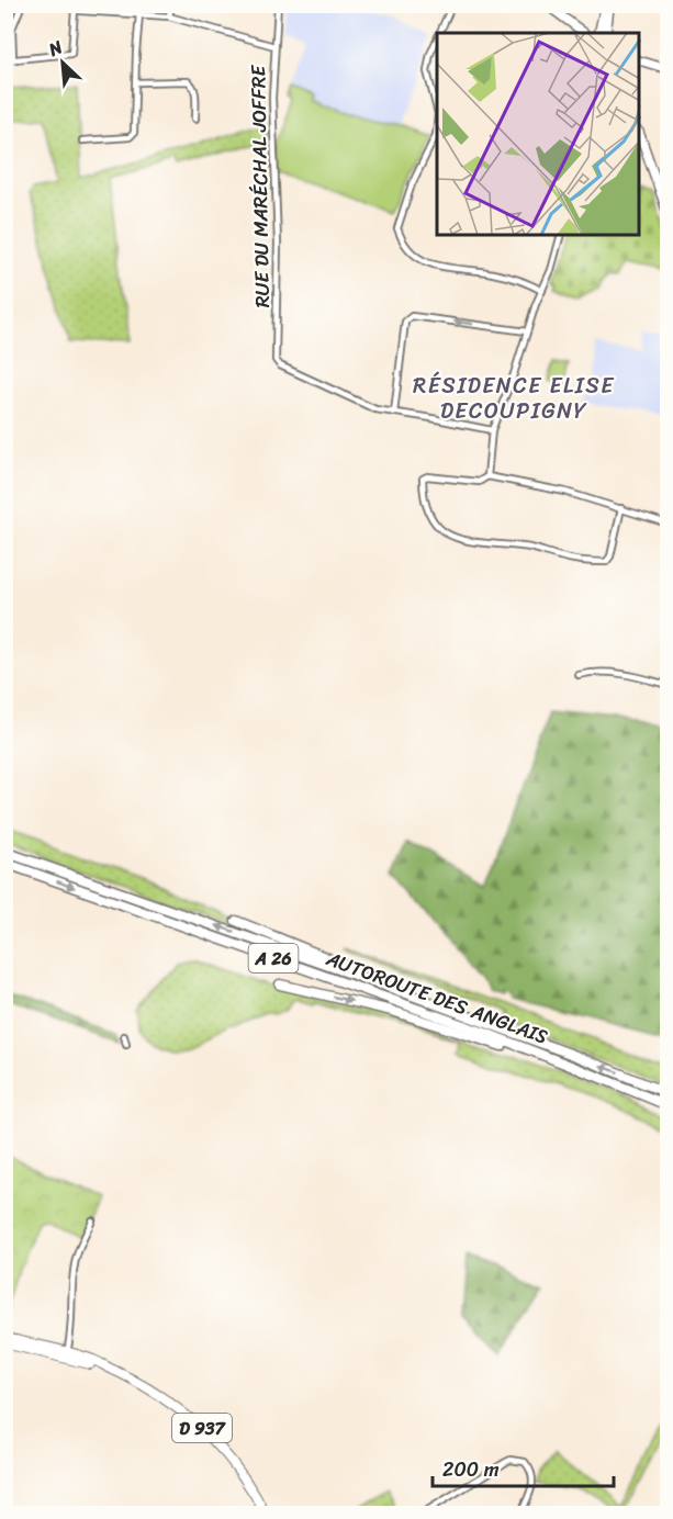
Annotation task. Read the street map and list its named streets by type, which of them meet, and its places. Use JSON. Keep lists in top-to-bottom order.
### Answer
{
  "streets": {
    "highway": ["A 26", "AUTOROUTE DES ANGLAIS"],
    "main road": ["D 937"],
    "street": ["RUE DU MARÉCHAL JOFFRE"]
  },
  "districts": ["RÉSIDENCE ELISE DECOUPIGNY"],
  "scale_bar": "200 m",
  "north": "top left"
}
